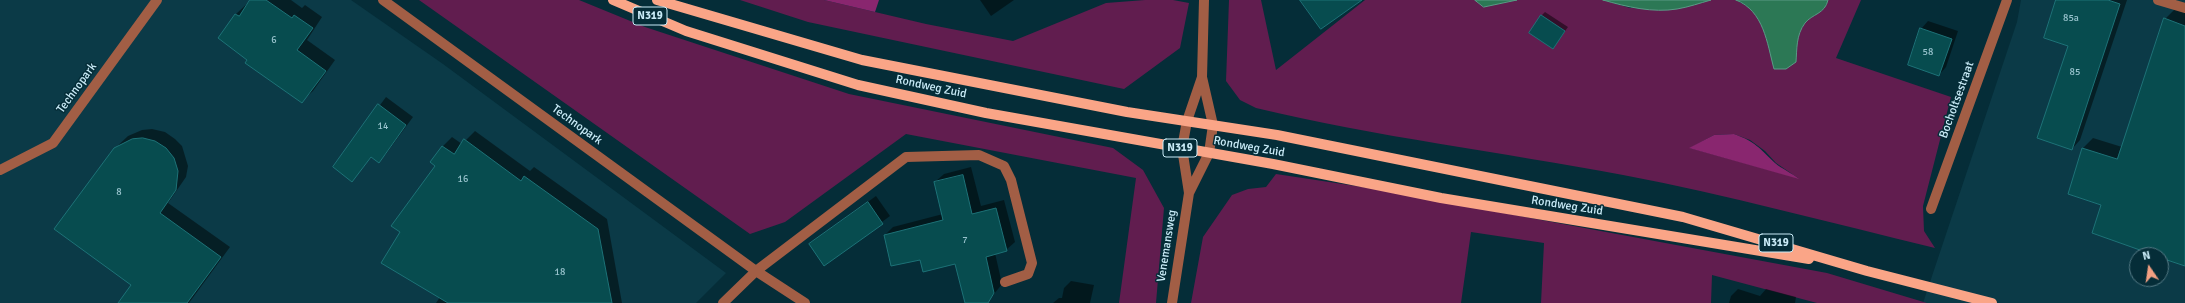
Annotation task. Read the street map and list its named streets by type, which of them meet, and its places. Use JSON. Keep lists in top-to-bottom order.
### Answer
{
  "streets": {
    "main road": ["N319", "Rondweg Zuid"],
    "street": ["Technopark", "Bocholtsestraat", "Venemansweg"]
  },
  "crossings": [
    ["Rondweg Zuid", "Venemansweg"]
  ],
  "house_numbers": [
    "85a",
    "6",
    "58",
    "85",
    "14",
    "16",
    "8",
    "7",
    "18"
  ],
  "north": "top"
}
